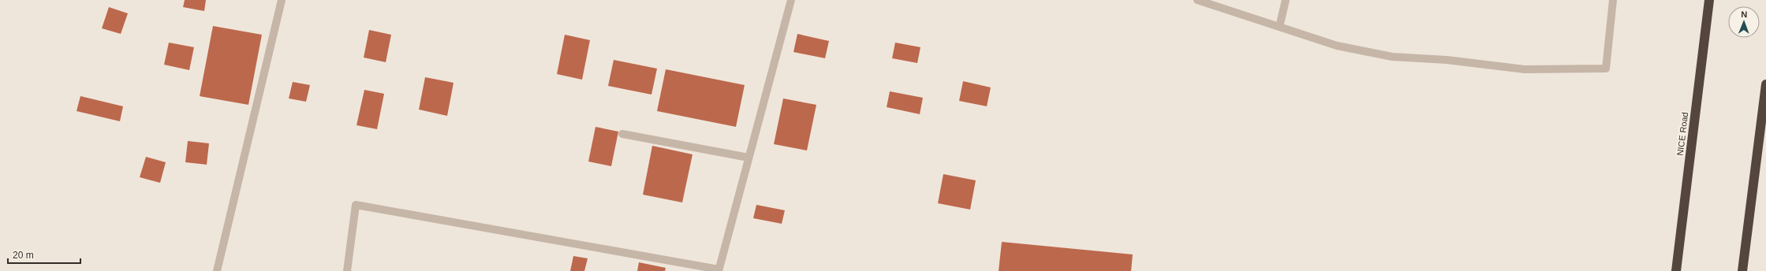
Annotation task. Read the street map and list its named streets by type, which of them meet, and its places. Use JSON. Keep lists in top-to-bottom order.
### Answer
{
  "streets": {
    "highway": ["NICE Road"]
  },
  "scale_bar": "20 m",
  "north": "top"
}
